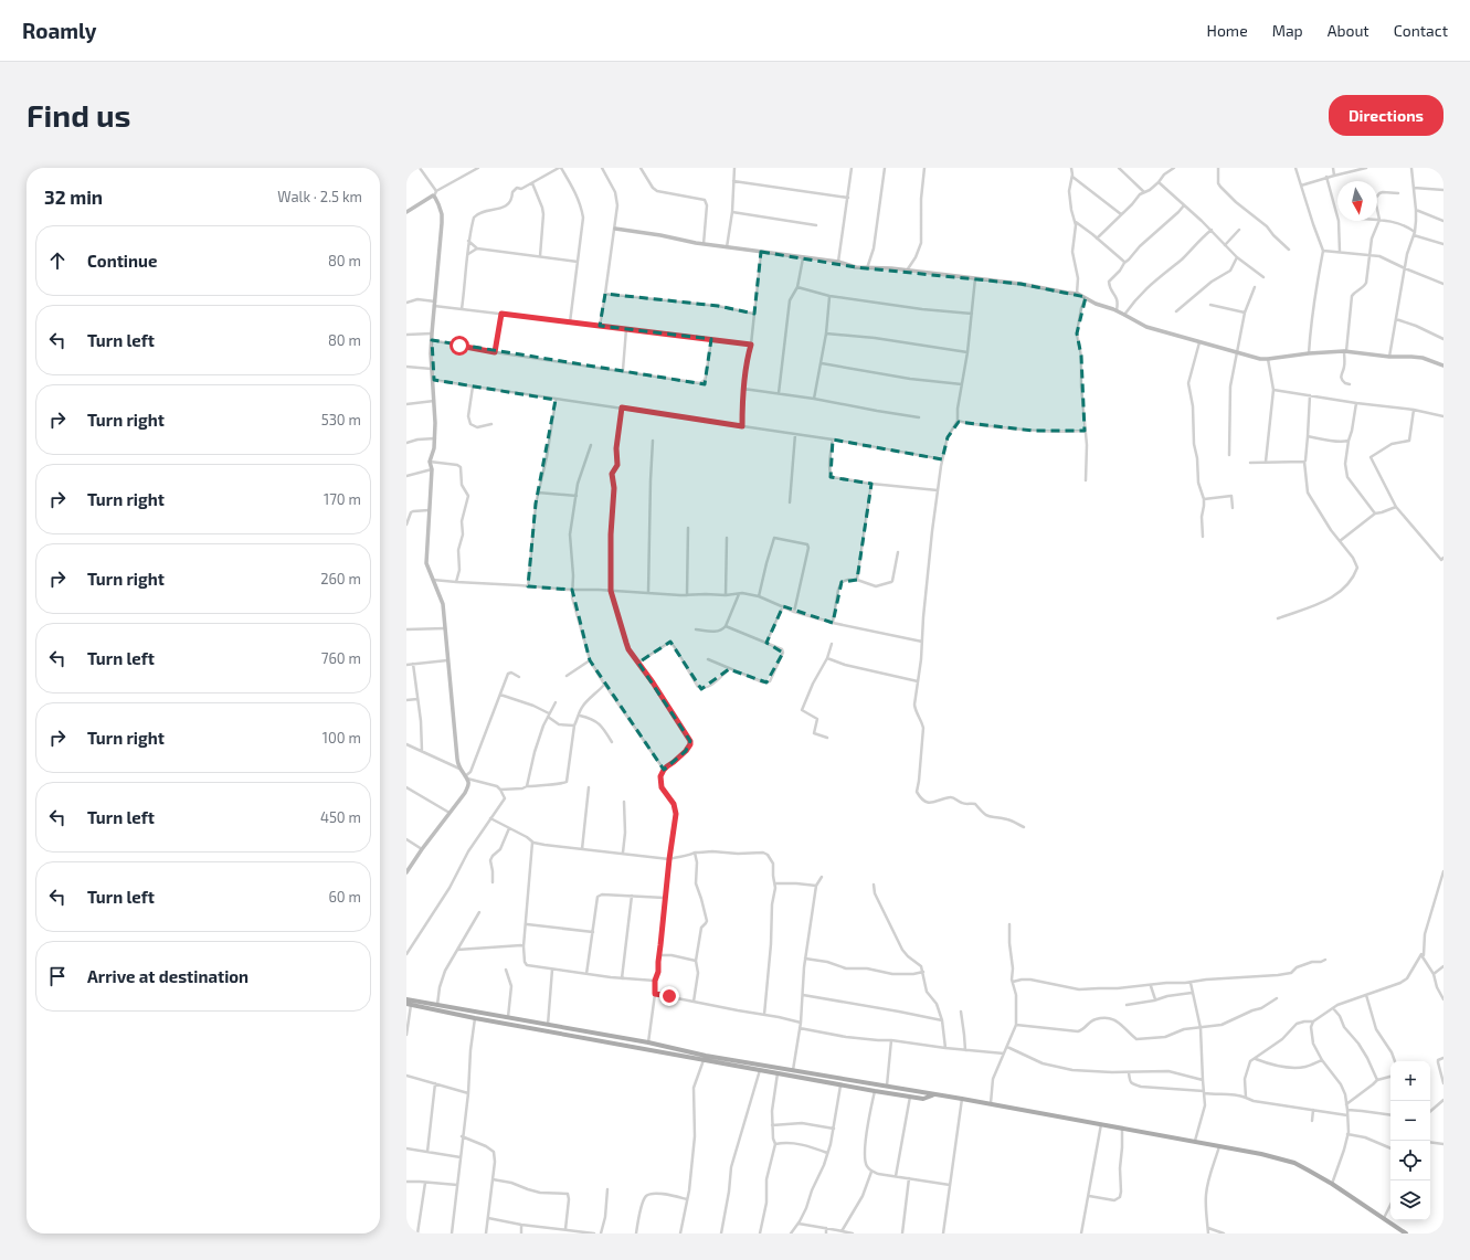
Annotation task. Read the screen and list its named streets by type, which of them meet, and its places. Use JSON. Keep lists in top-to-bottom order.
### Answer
{
  "north": "bottom",
  "page": {
    "header": "Roamly",
    "nav": [
      "Home",
      "Map",
      "About",
      "Contact"
    ],
    "buttons": "Directions",
    "title": "Find us",
    "heading": ["32 min", "Walk · 2.5 km"],
    "list": [
      ["Continue", "80 m"],
      ["Turn left", "80 m"],
      ["Turn right", "530 m"],
      ["Turn right", "170 m"],
      ["Turn right", "260 m"],
      ["Turn left", "760 m"],
      ["Turn right", "100 m"],
      ["Turn left", "450 m"],
      ["Turn left", "60 m"],
      "Arrive at destination"
    ],
    "map_buttons": ["+", "−"]
  }
}
